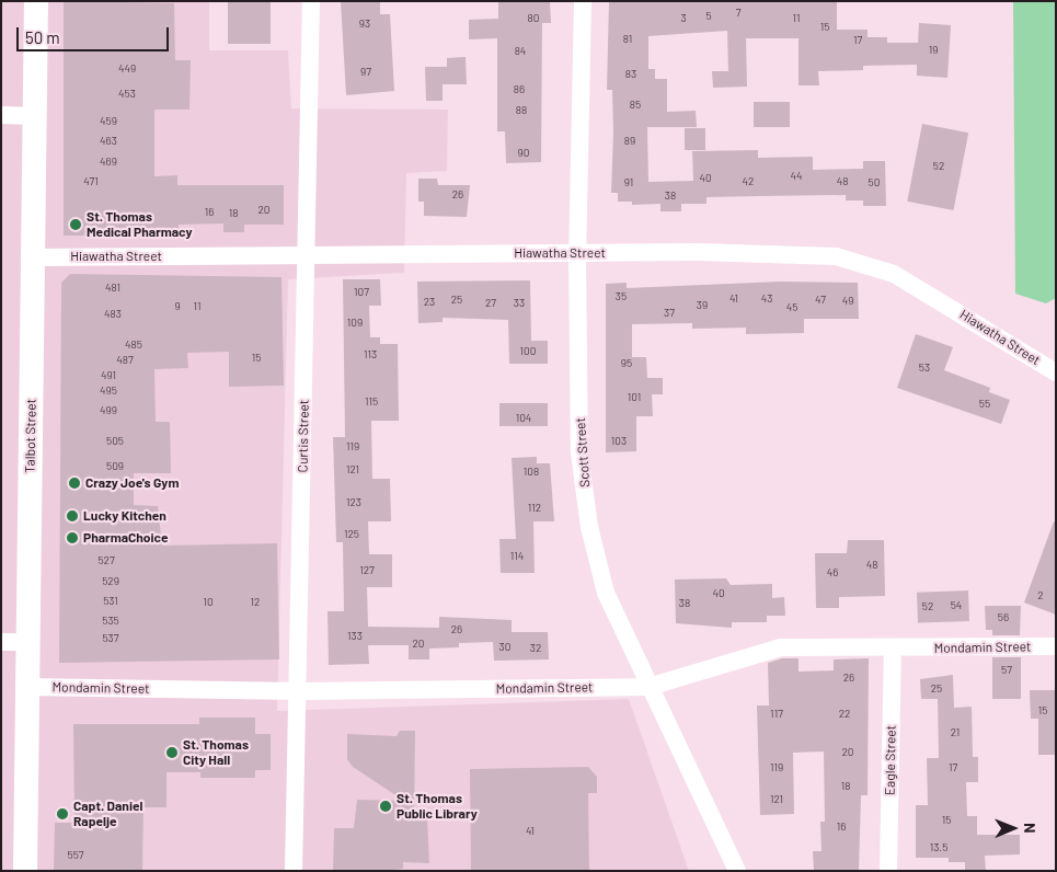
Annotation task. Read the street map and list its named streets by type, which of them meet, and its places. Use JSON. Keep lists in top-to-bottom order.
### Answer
{
  "streets": {
    "main road": ["Talbot Street"],
    "street": [
      "Hiawatha Street",
      "Curtis Street",
      "Scott Street",
      "Mondamin Street",
      "Eagle Street"
    ]
  },
  "crossings": [
    ["Hiawatha Street", "Talbot Street"],
    ["Hiawatha Street", "Curtis Street"],
    ["Hiawatha Street", "Scott Street"],
    ["Talbot Street", "Mondamin Street"],
    ["Curtis Street", "Mondamin Street"],
    ["Scott Street", "Mondamin Street"],
    ["Mondamin Street", "Eagle Street"]
  ],
  "places": [
    "St. Thomas Medical Pharmacy",
    "Crazy Joe's Gym",
    "Lucky Kitchen",
    "PharmaChoice",
    "St. Thomas City Hall",
    "St. Thomas Public Library",
    "Capt. Daniel Rapelje"
  ],
  "house_numbers": [
    "7",
    "5",
    "80",
    "3",
    "11",
    "93",
    "15",
    "81",
    "17",
    "19",
    "84",
    "449",
    "97",
    "83",
    "86",
    "453",
    "85",
    "88",
    "459",
    "463",
    "89",
    "90",
    "469",
    "52",
    "44",
    "40",
    "471",
    "42",
    "48",
    "91",
    "50",
    "26",
    "38",
    "20",
    "16",
    "18",
    "481",
    "107",
    "35",
    "41",
    "43",
    "25",
    "47",
    "49",
    "23",
    "27",
    "33",
    "39",
    "9",
    "11",
    "45",
    "37",
    "483",
    "109",
    "485",
    "100",
    "113",
    "15",
    "487",
    "95",
    "53",
    "491",
    "495",
    "101",
    "115",
    "55",
    "499",
    "104",
    "505",
    "103",
    "119",
    "509",
    "121",
    "108",
    "123",
    "112",
    "125",
    "114",
    "527",
    "48",
    "127",
    "46",
    "529",
    "40",
    "2",
    "531",
    "10",
    "12",
    "38",
    "54",
    "52",
    "56",
    "535",
    "26",
    "133",
    "537",
    "20",
    "30",
    "32",
    "57",
    "26",
    "25",
    "15",
    "117",
    "22",
    "21",
    "20",
    "119",
    "17",
    "18",
    "121",
    "15",
    "16",
    "41",
    "13.5",
    "557"
  ],
  "scale_bar": "50 m",
  "north": "right"
}
